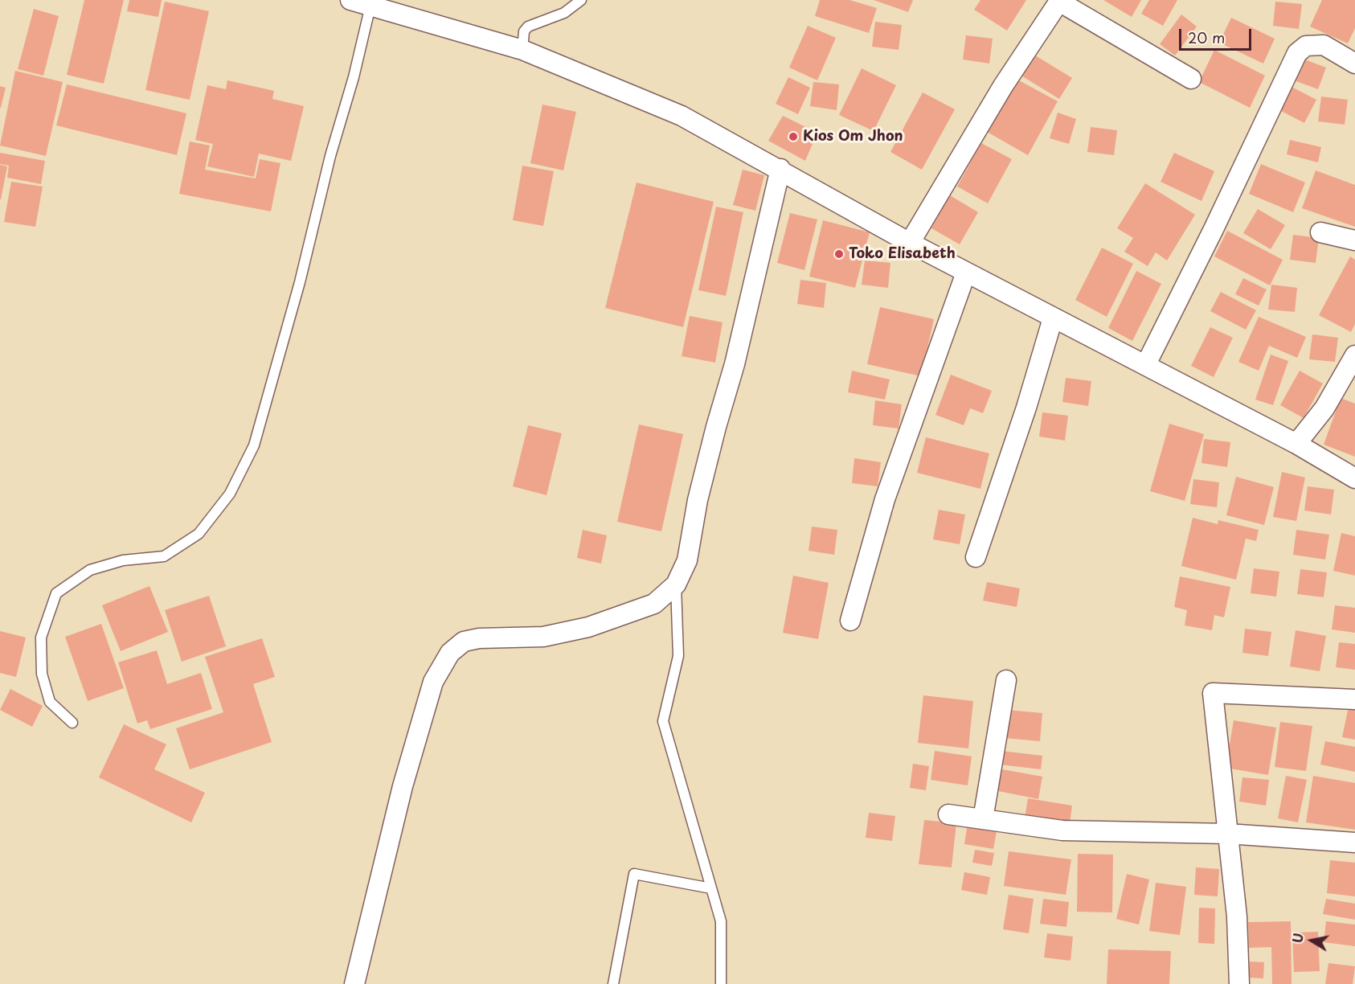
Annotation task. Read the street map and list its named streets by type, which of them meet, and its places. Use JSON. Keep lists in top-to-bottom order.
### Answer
{
  "places": ["Kios Om Jhon", "Toko Elisabeth"],
  "scale_bar": "20 m",
  "north": "left"
}
